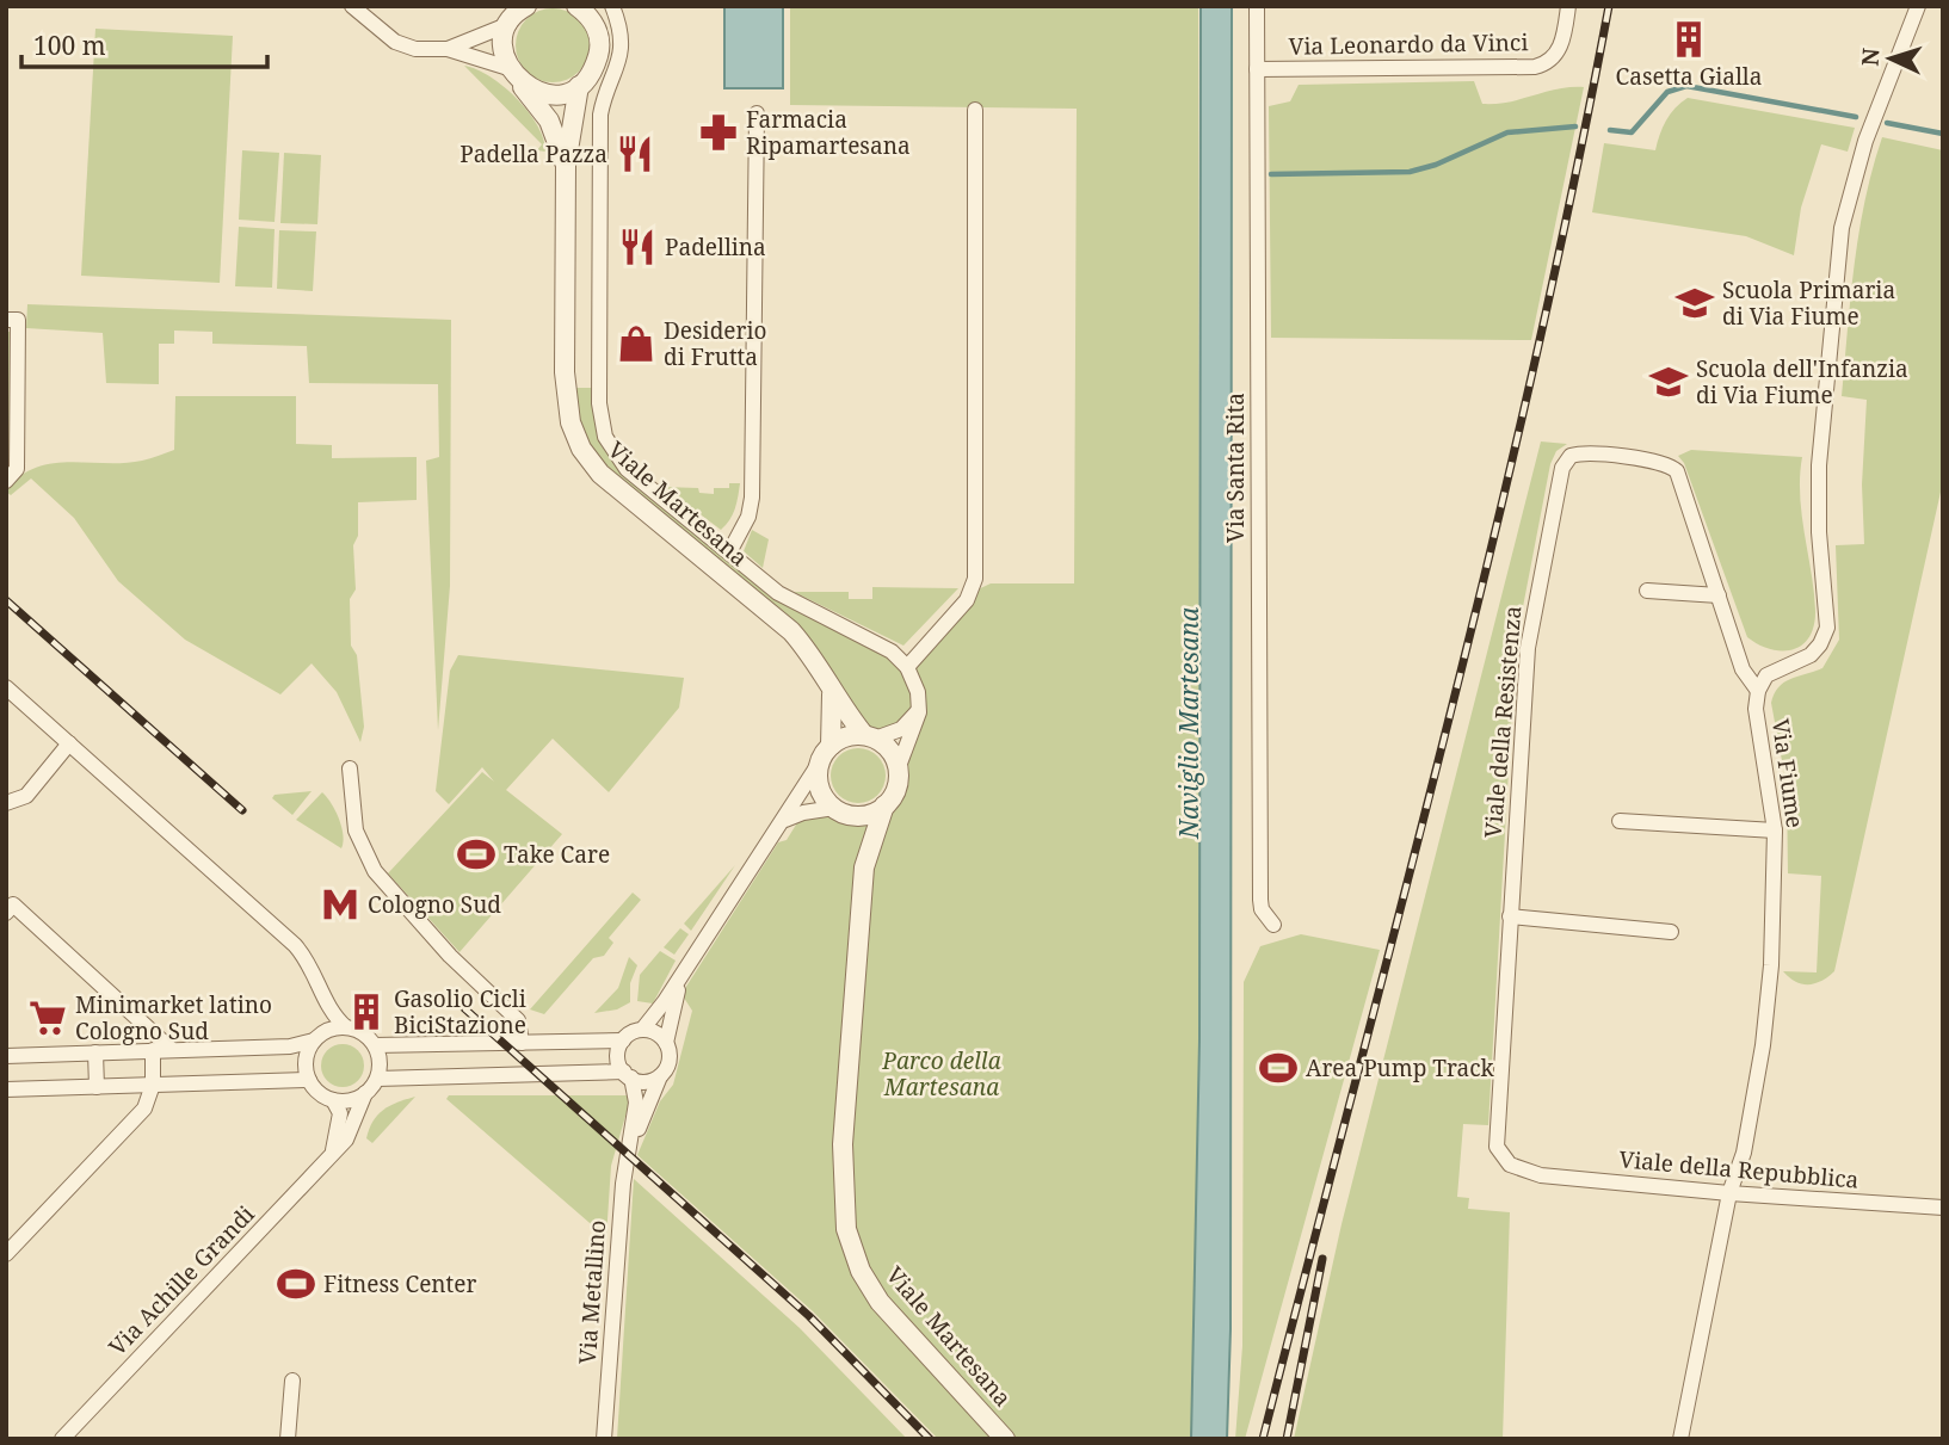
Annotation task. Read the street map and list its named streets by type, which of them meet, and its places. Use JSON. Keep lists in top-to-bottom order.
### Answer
{
  "streets": {
    "street": [
      "Via Leonardo da Vinci",
      "Via Santa Rita",
      "Viale Martesana",
      "Viale della Resistenza",
      "Via Fiume",
      "Viale della Repubblica",
      "Via Achille Grandi",
      "Via Metallino"
    ]
  },
  "crossings": [
    ["Via Leonardo da Vinci", "Via Santa Rita"],
    ["Viale della Resistenza", "Via Fiume"],
    ["Viale della Resistenza", "Viale della Repubblica"],
    ["Via Fiume", "Viale della Repubblica"]
  ],
  "water": ["Naviglio Martesana"],
  "parks": ["Parco della Martesana"],
  "places": {
    "building": ["Casetta Gialla", "Gasolio Cicli BiciStazione"],
    "pharmacy": ["Farmacia Ripamartesana"],
    "restaurant": ["Padella Pazza", "Padellina"],
    "school or university": ["Scuola Primaria di Via Fiume", "Scuola dell'Infanzia di Via Fiume"],
    "shop": ["Desiderio di Frutta"],
    "sports": ["Take Care", "Area Pump Track", "Fitness Center"],
    "metro station": ["Cologno Sud"],
    "supermarket": ["Minimarket latino Cologno Sud"]
  },
  "scale_bar": "100 m",
  "north": "left"
}
